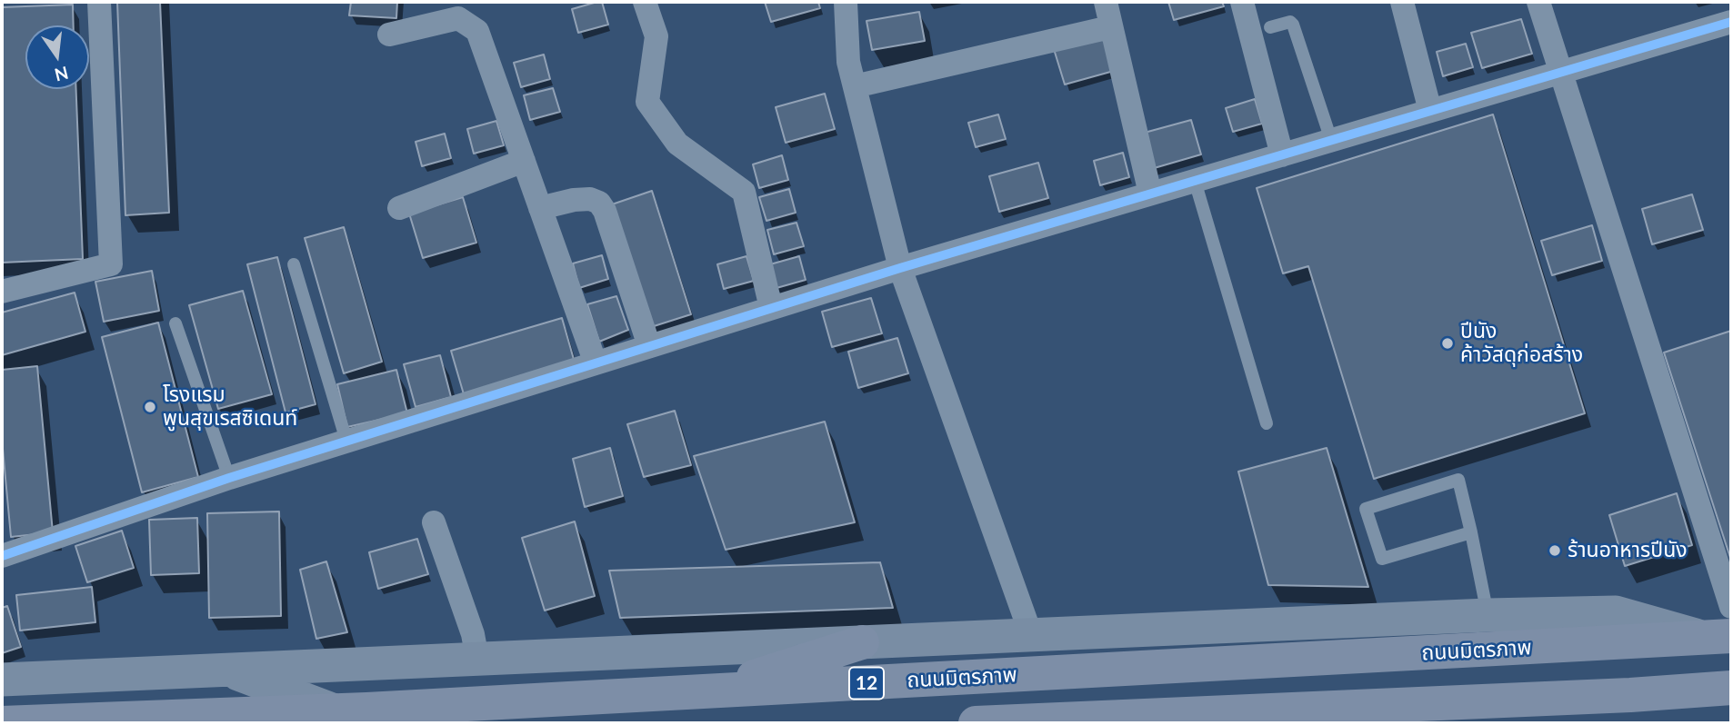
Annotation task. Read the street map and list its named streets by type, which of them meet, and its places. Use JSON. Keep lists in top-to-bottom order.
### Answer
{
  "streets": {
    "main road": ["ถนนมิตรภาพ", "12"]
  },
  "places": ["ปีนัง ค้าวัสดุก่อสร้าง", "โรงแรม พูนสุขเรสซิเดนท์", "ร้านอาหารปีนัง"],
  "north": "bottom"
}
